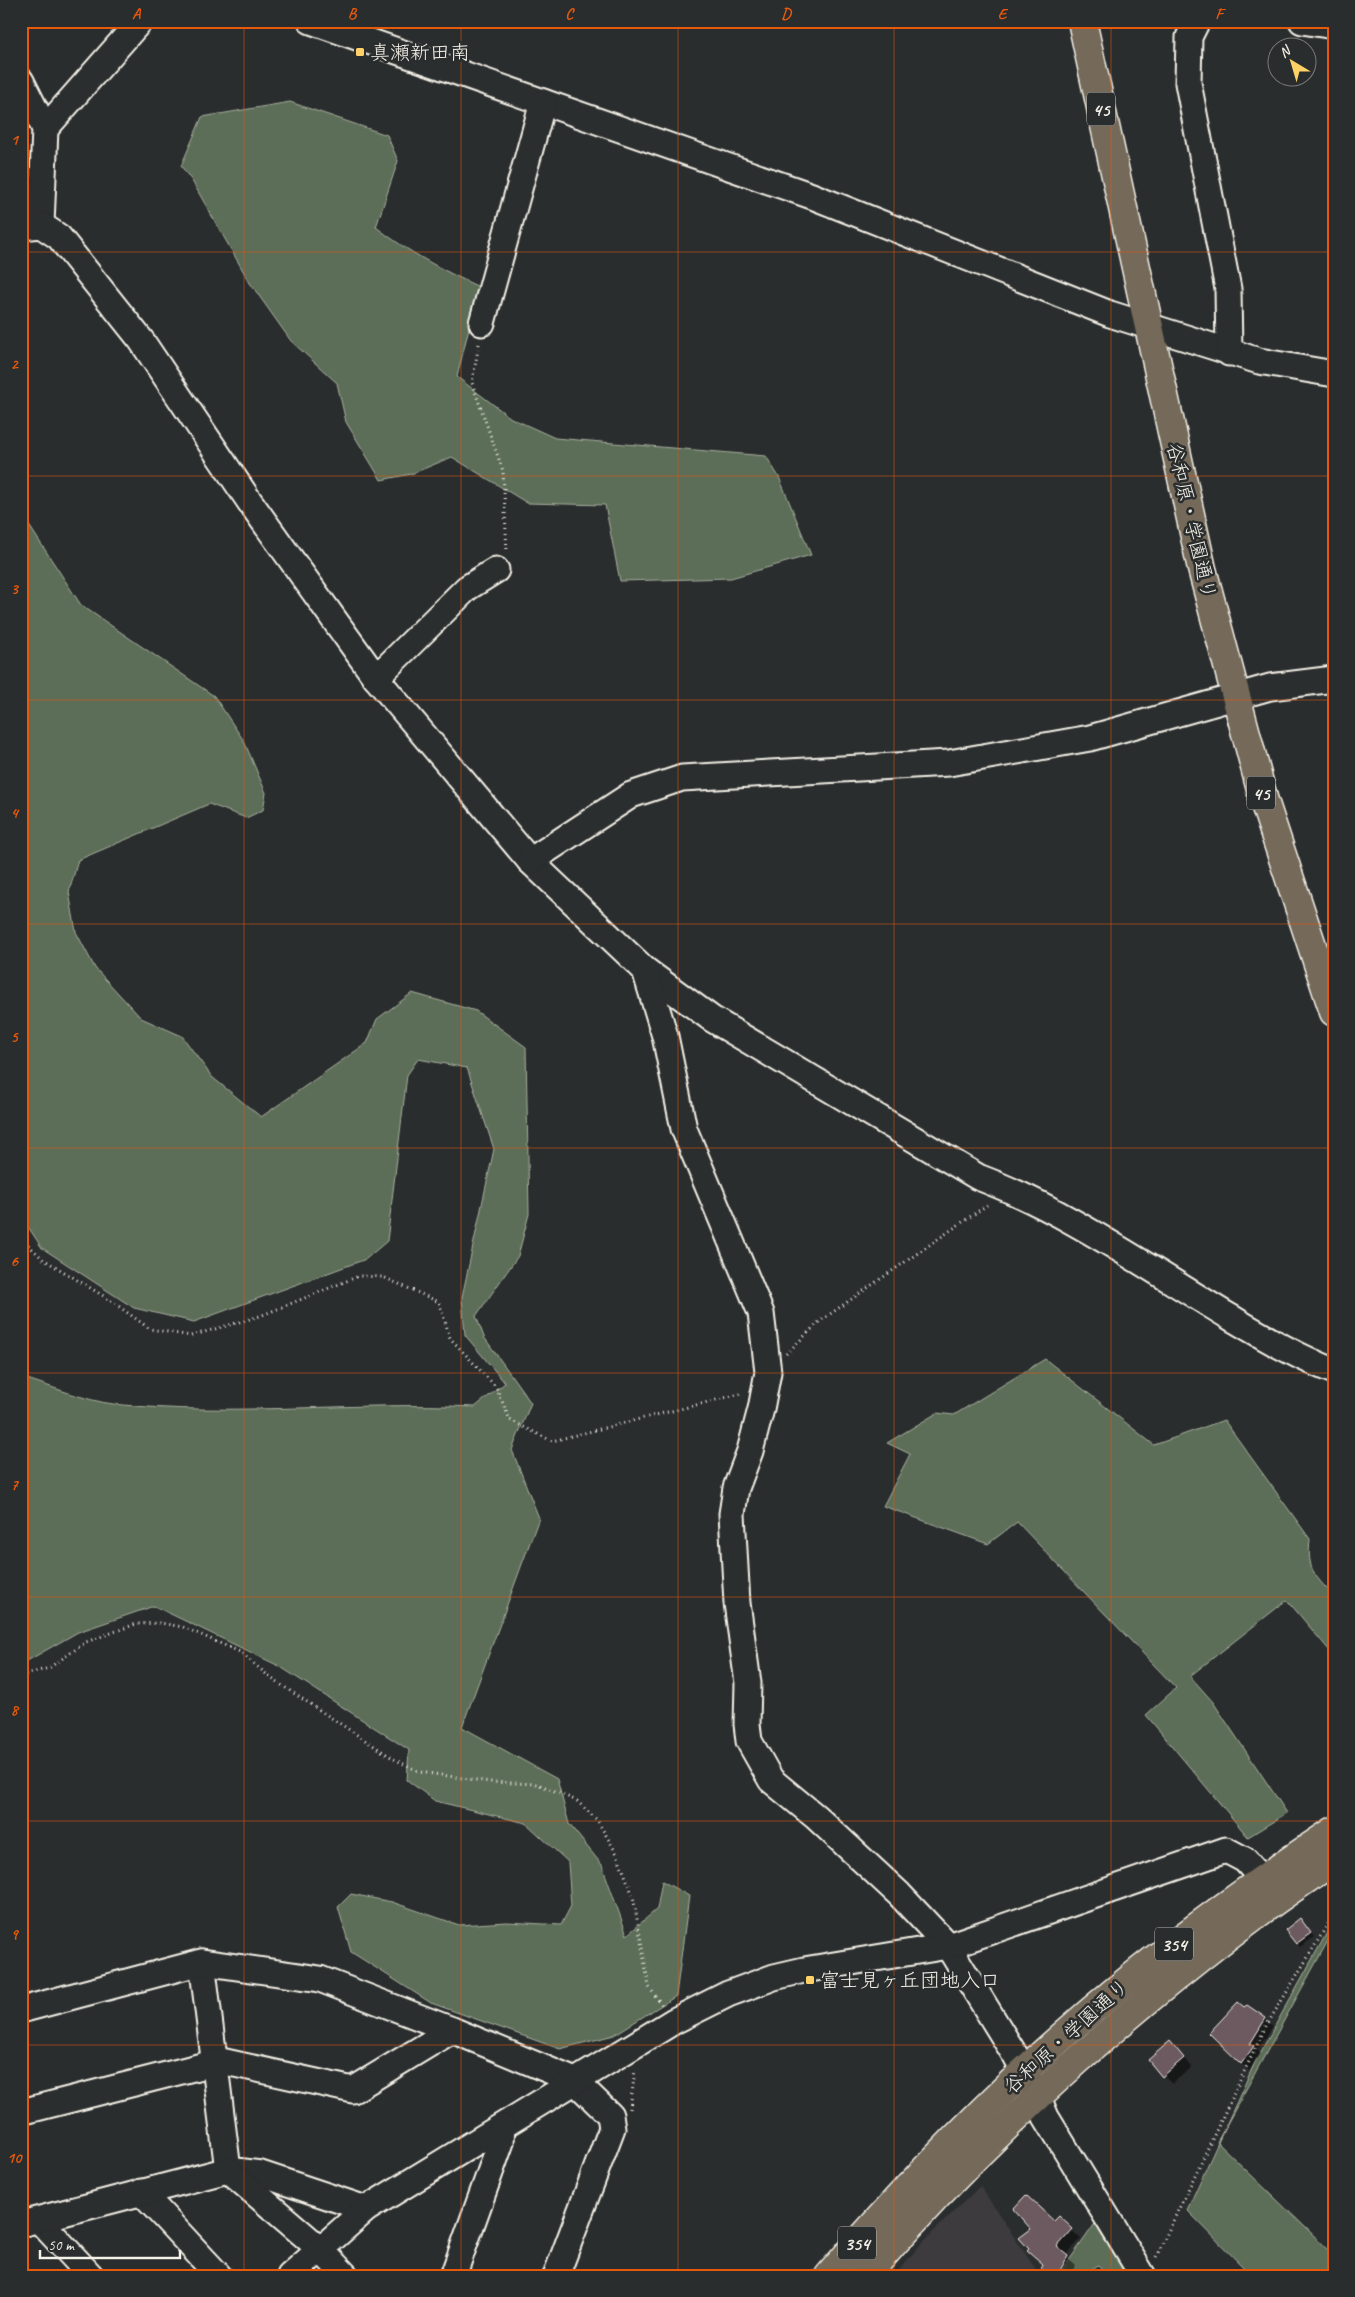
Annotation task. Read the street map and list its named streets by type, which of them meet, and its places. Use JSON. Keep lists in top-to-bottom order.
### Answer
{
  "streets": {
    "main road": ["45", "谷和原・学園通り", "354"]
  },
  "places": {
    "transit": ["真瀬新田南", "富士見ヶ丘団地入口"]
  },
  "scale_bar": "50 m",
  "north": "top left",
  "grid": {
    "columns": [
      "A",
      "B",
      "C",
      "D",
      "E",
      "F"
    ],
    "rows": [
      "1",
      "2",
      "3",
      "4",
      "5",
      "6",
      "7",
      "8",
      "9",
      "10"
    ]
  }
}
